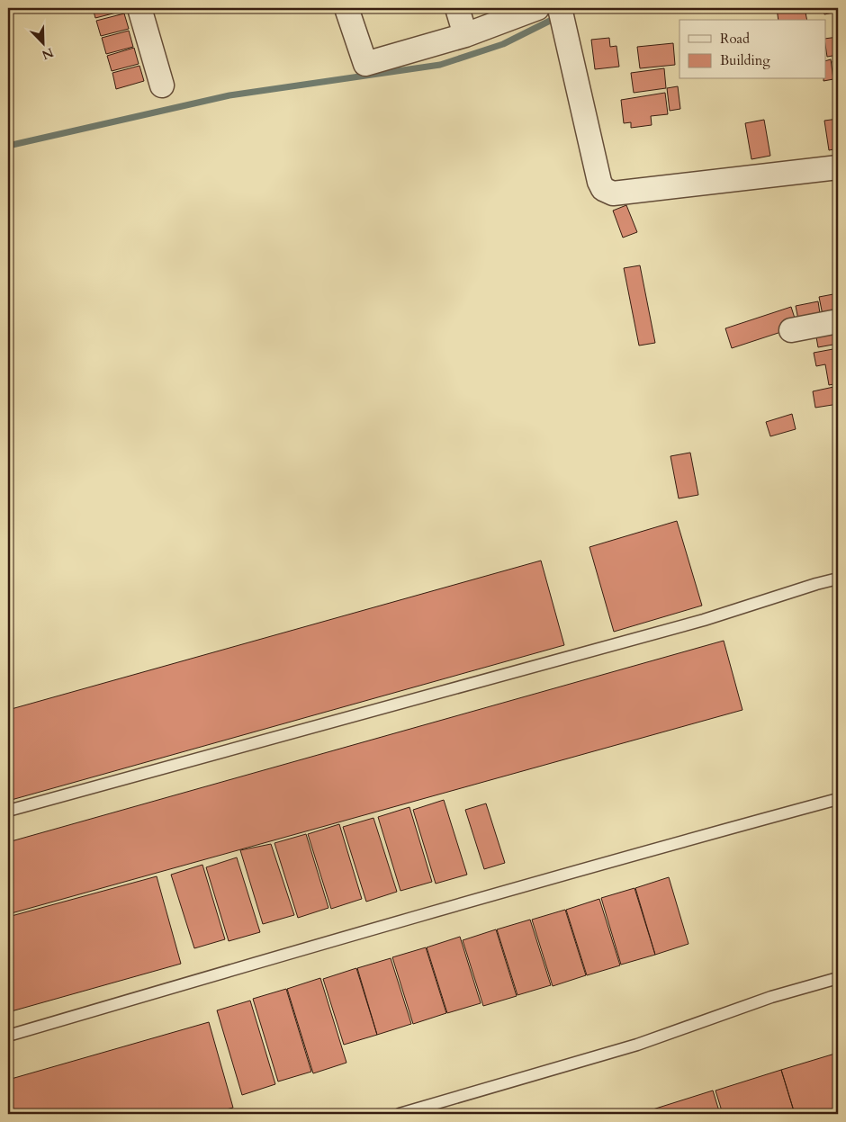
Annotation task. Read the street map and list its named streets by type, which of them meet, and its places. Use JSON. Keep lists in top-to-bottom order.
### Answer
{
  "legend": ["Road", "Building"],
  "north": "bottom right"
}
